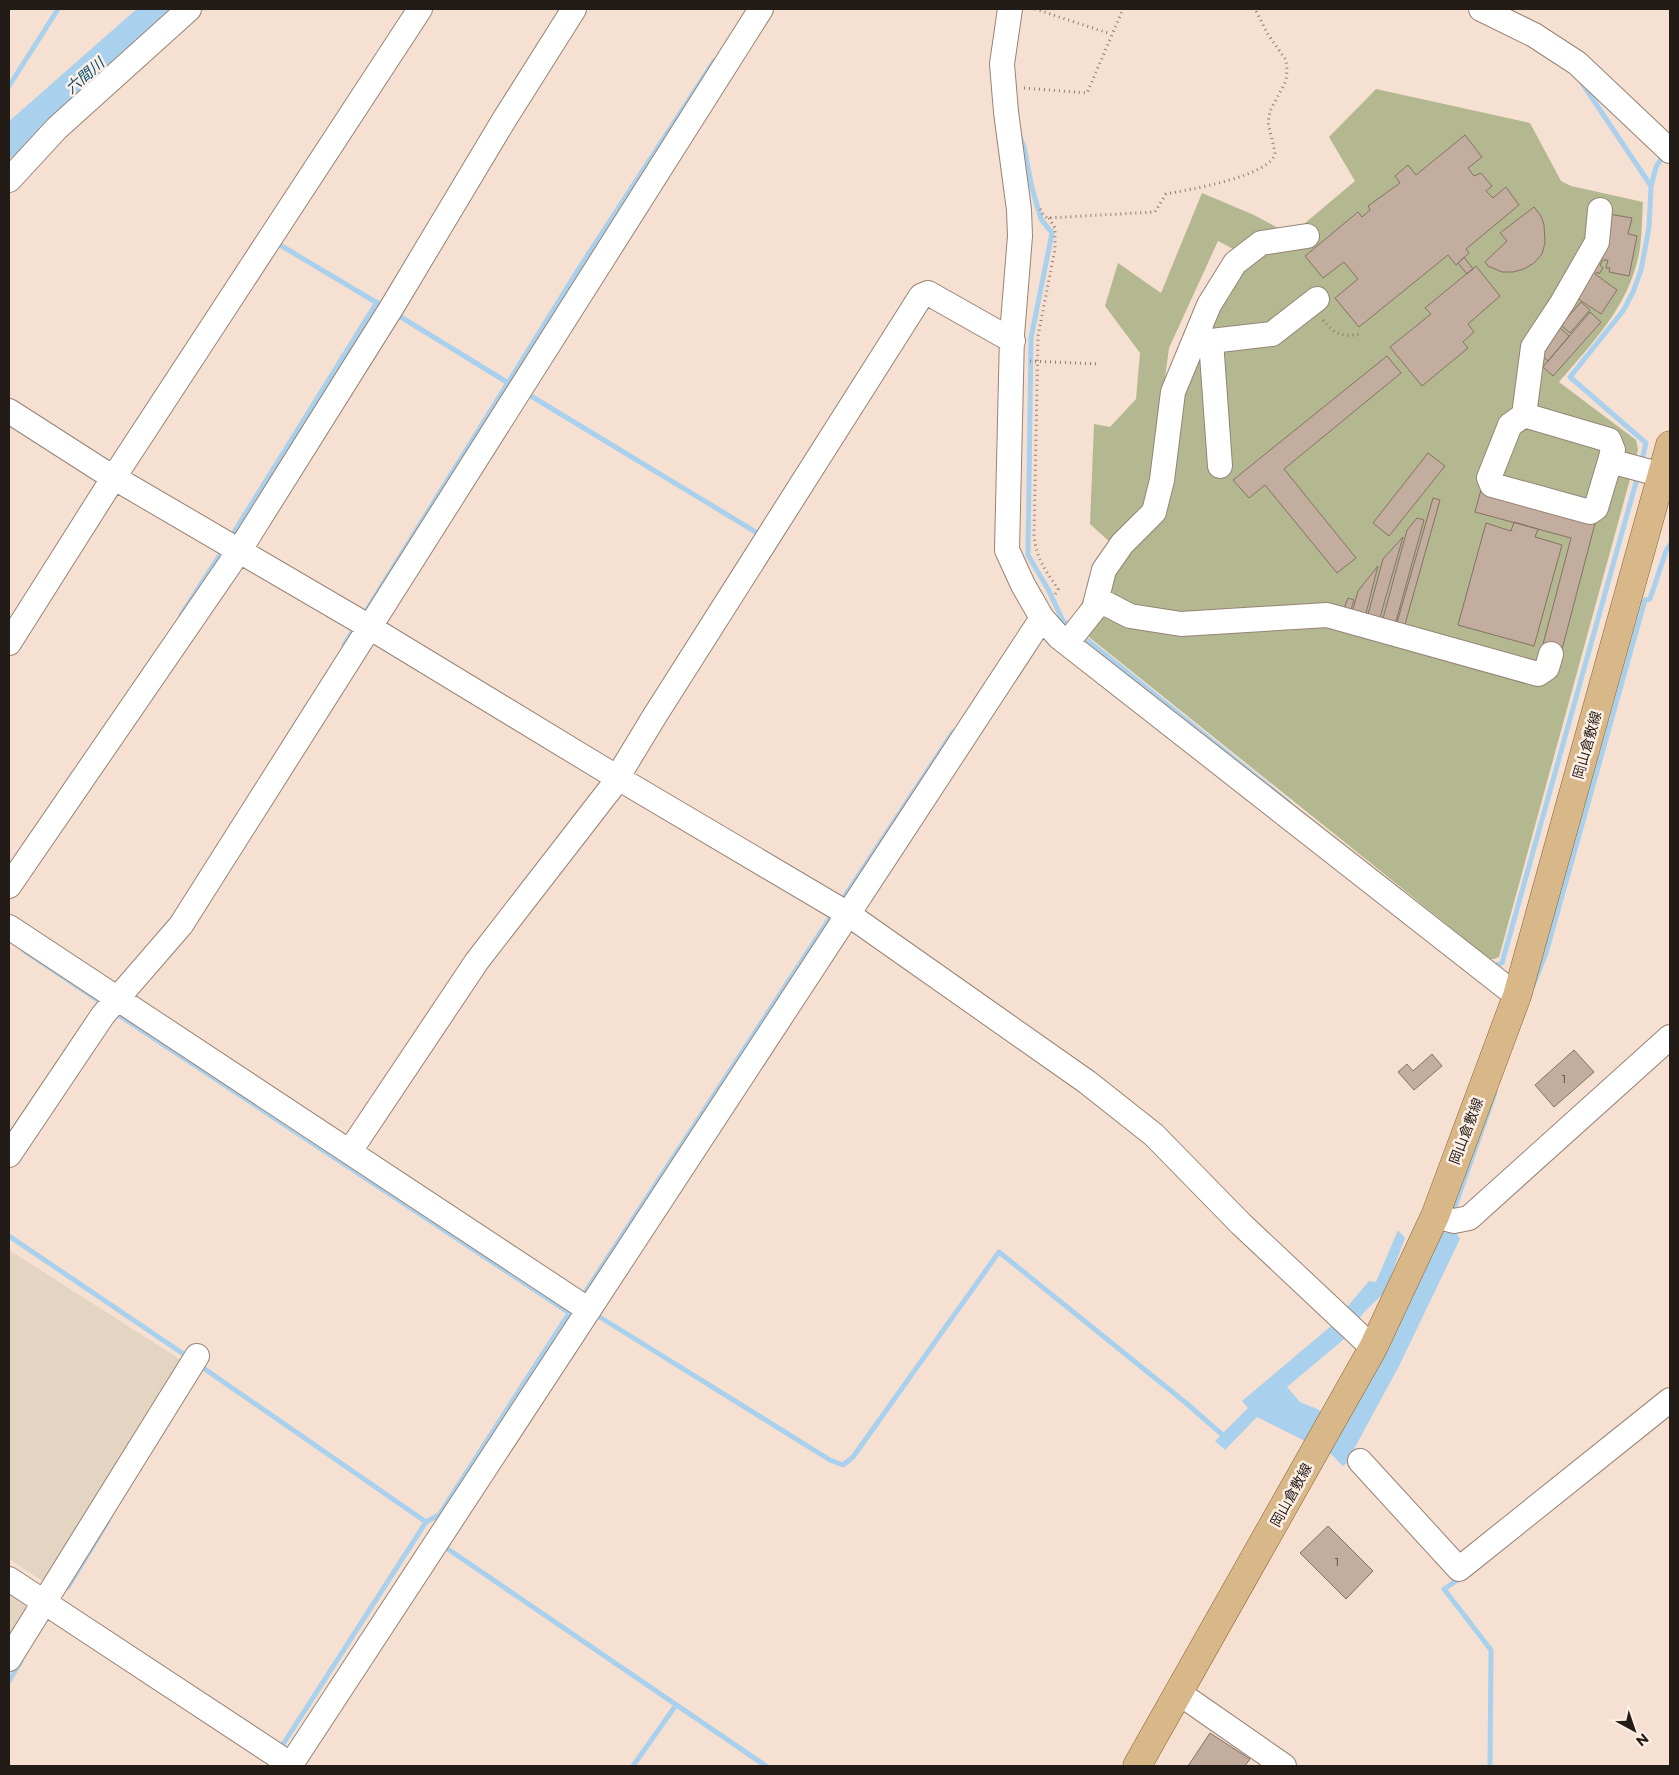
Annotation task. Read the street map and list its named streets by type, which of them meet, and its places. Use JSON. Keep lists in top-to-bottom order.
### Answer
{
  "streets": {
    "main road": ["岡山倉敷線"]
  },
  "water": ["六間川"],
  "house_numbers": ["1", "1"],
  "north": "bottom right"
}
